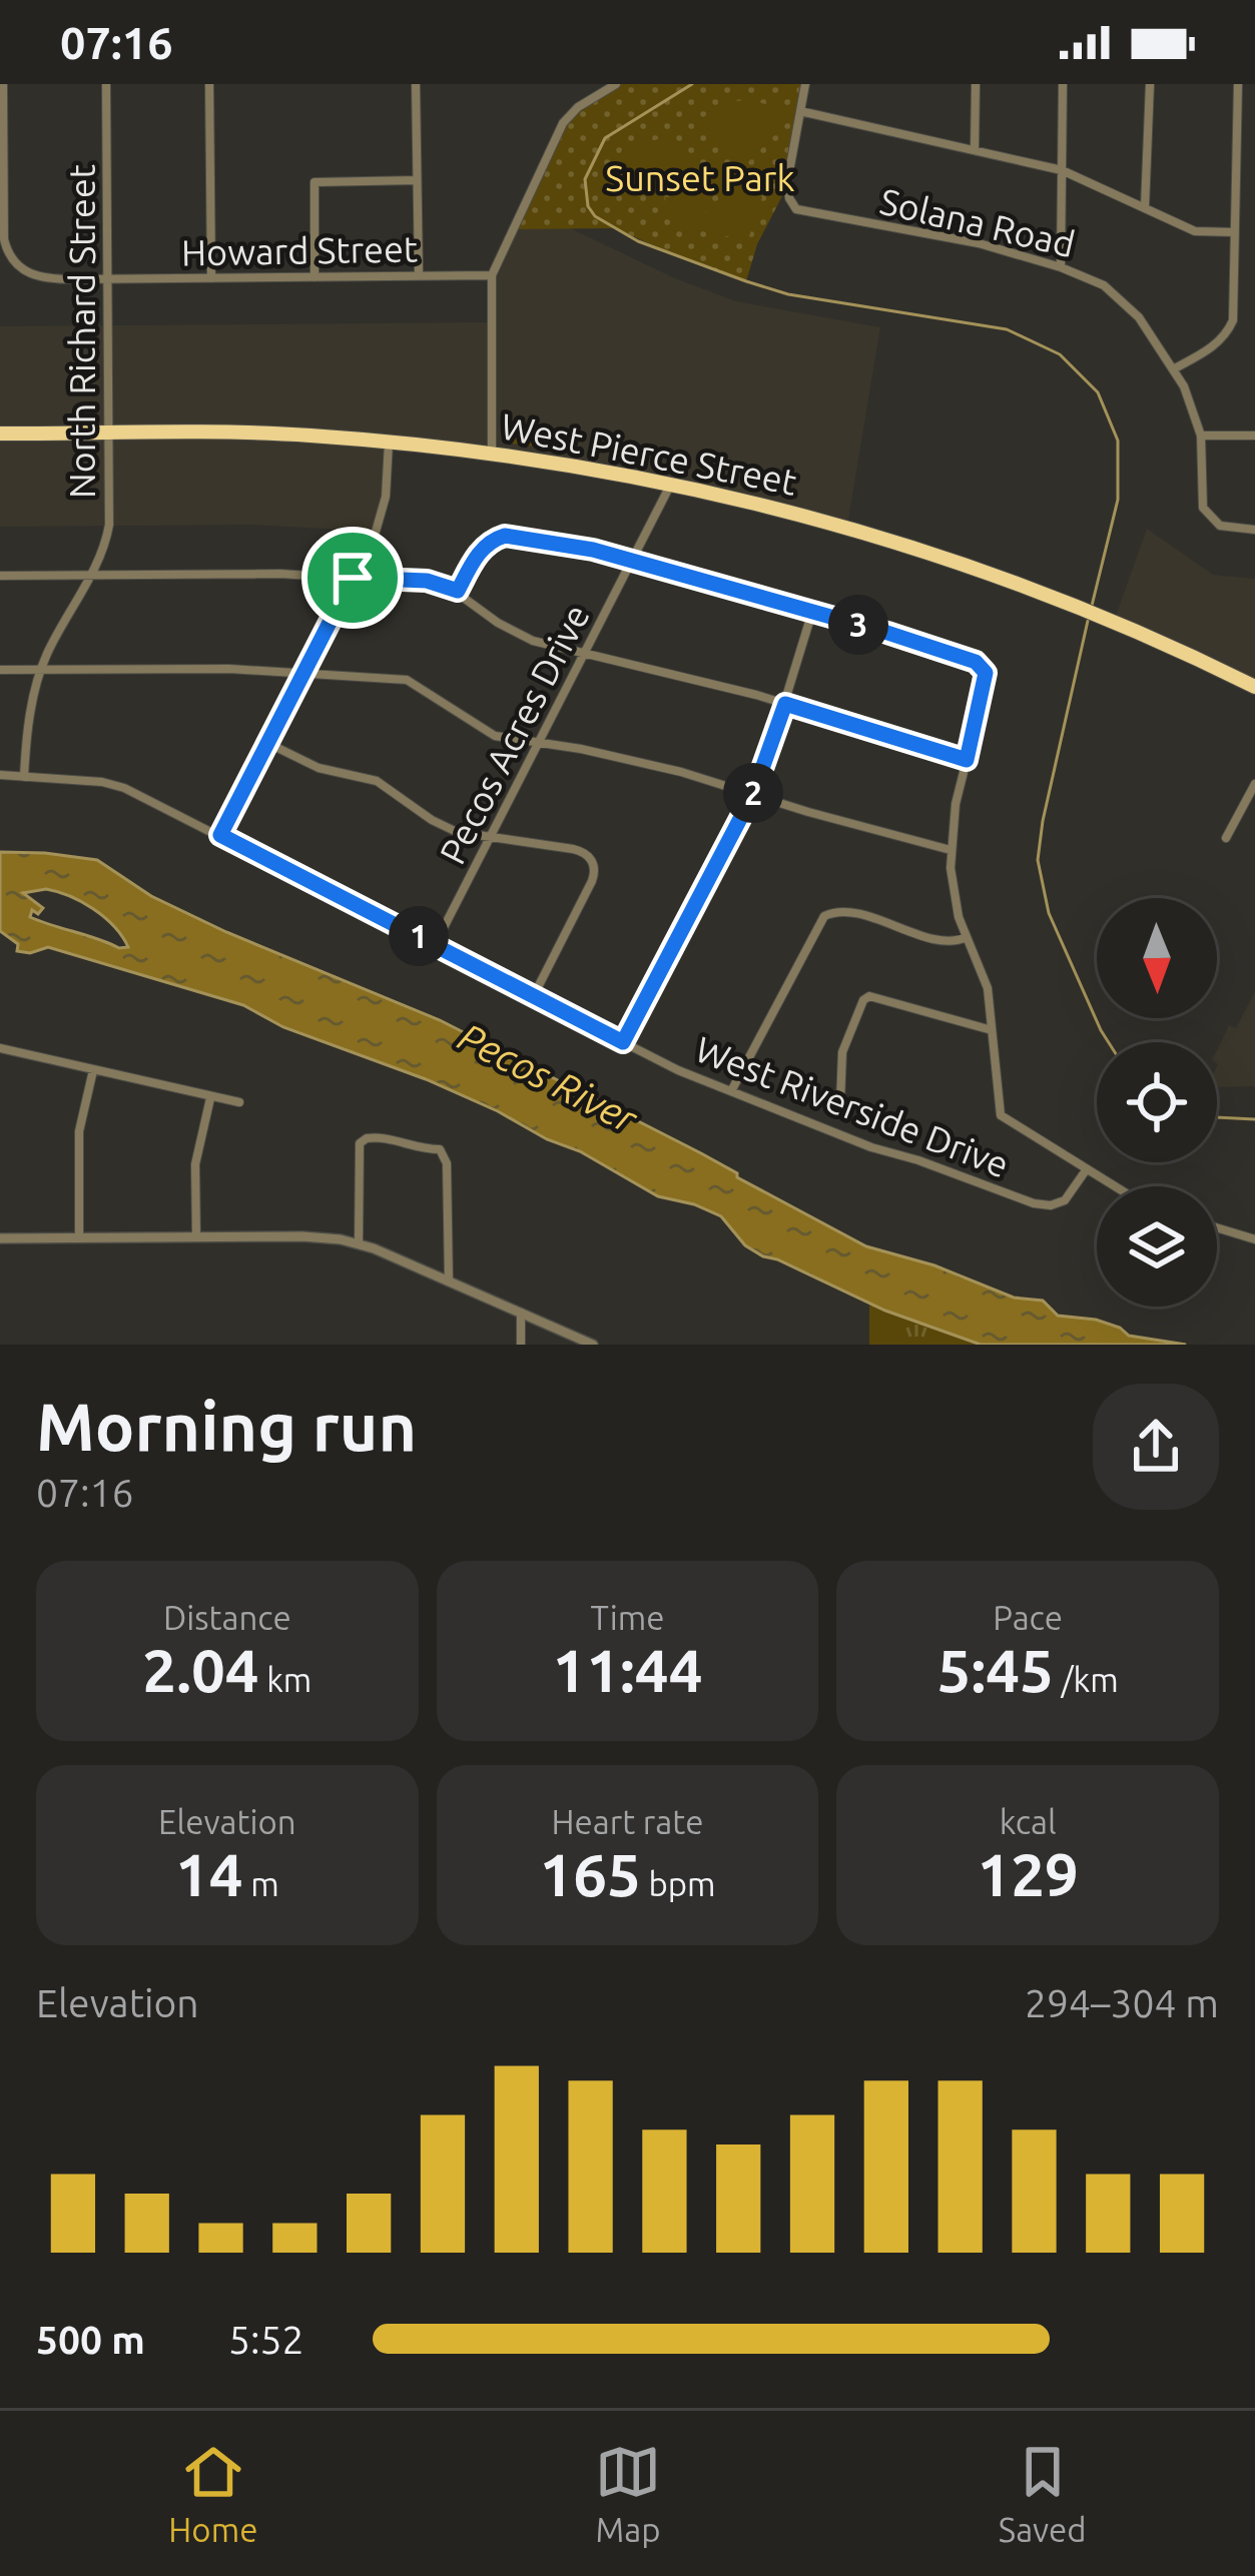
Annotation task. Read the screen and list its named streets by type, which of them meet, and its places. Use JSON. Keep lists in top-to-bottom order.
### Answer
{
  "streets": {
    "highway": ["West Pierce Street"],
    "street": [
      "Solana Road",
      "Howard Street",
      "North Richard Street",
      "Pecos Acres Drive",
      "West Riverside Drive"
    ]
  },
  "crossings": [
    ["Howard Street", "North Richard Street"],
    ["North Richard Street", "West Pierce Street"],
    ["North Richard Street", "West Riverside Drive"],
    ["West Pierce Street", "Pecos Acres Drive"],
    ["Pecos Acres Drive", "West Riverside Drive"]
  ],
  "water": ["Pecos River"],
  "parks": ["Sunset Park"],
  "north": "bottom",
  "page": {
    "status": "07:16",
    "pins": ["3", "2", "1"],
    "heading": ["Morning run", "07:16"],
    "stats": [
      ["Distance", "2.04 km"],
      ["Time", "11:44"],
      ["Pace", "5:45 /km"],
      ["Elevation", "14 m"],
      ["Heart rate", "165 bpm"],
      ["kcal", "129"]
    ],
    "chart": ["Elevation", "294–304 m"],
    "list": [
      {
        "name": "500 m",
        "note": "5:52"
      }
    ],
    "tabs": ["Home", "Map", "Saved"]
  }
}
